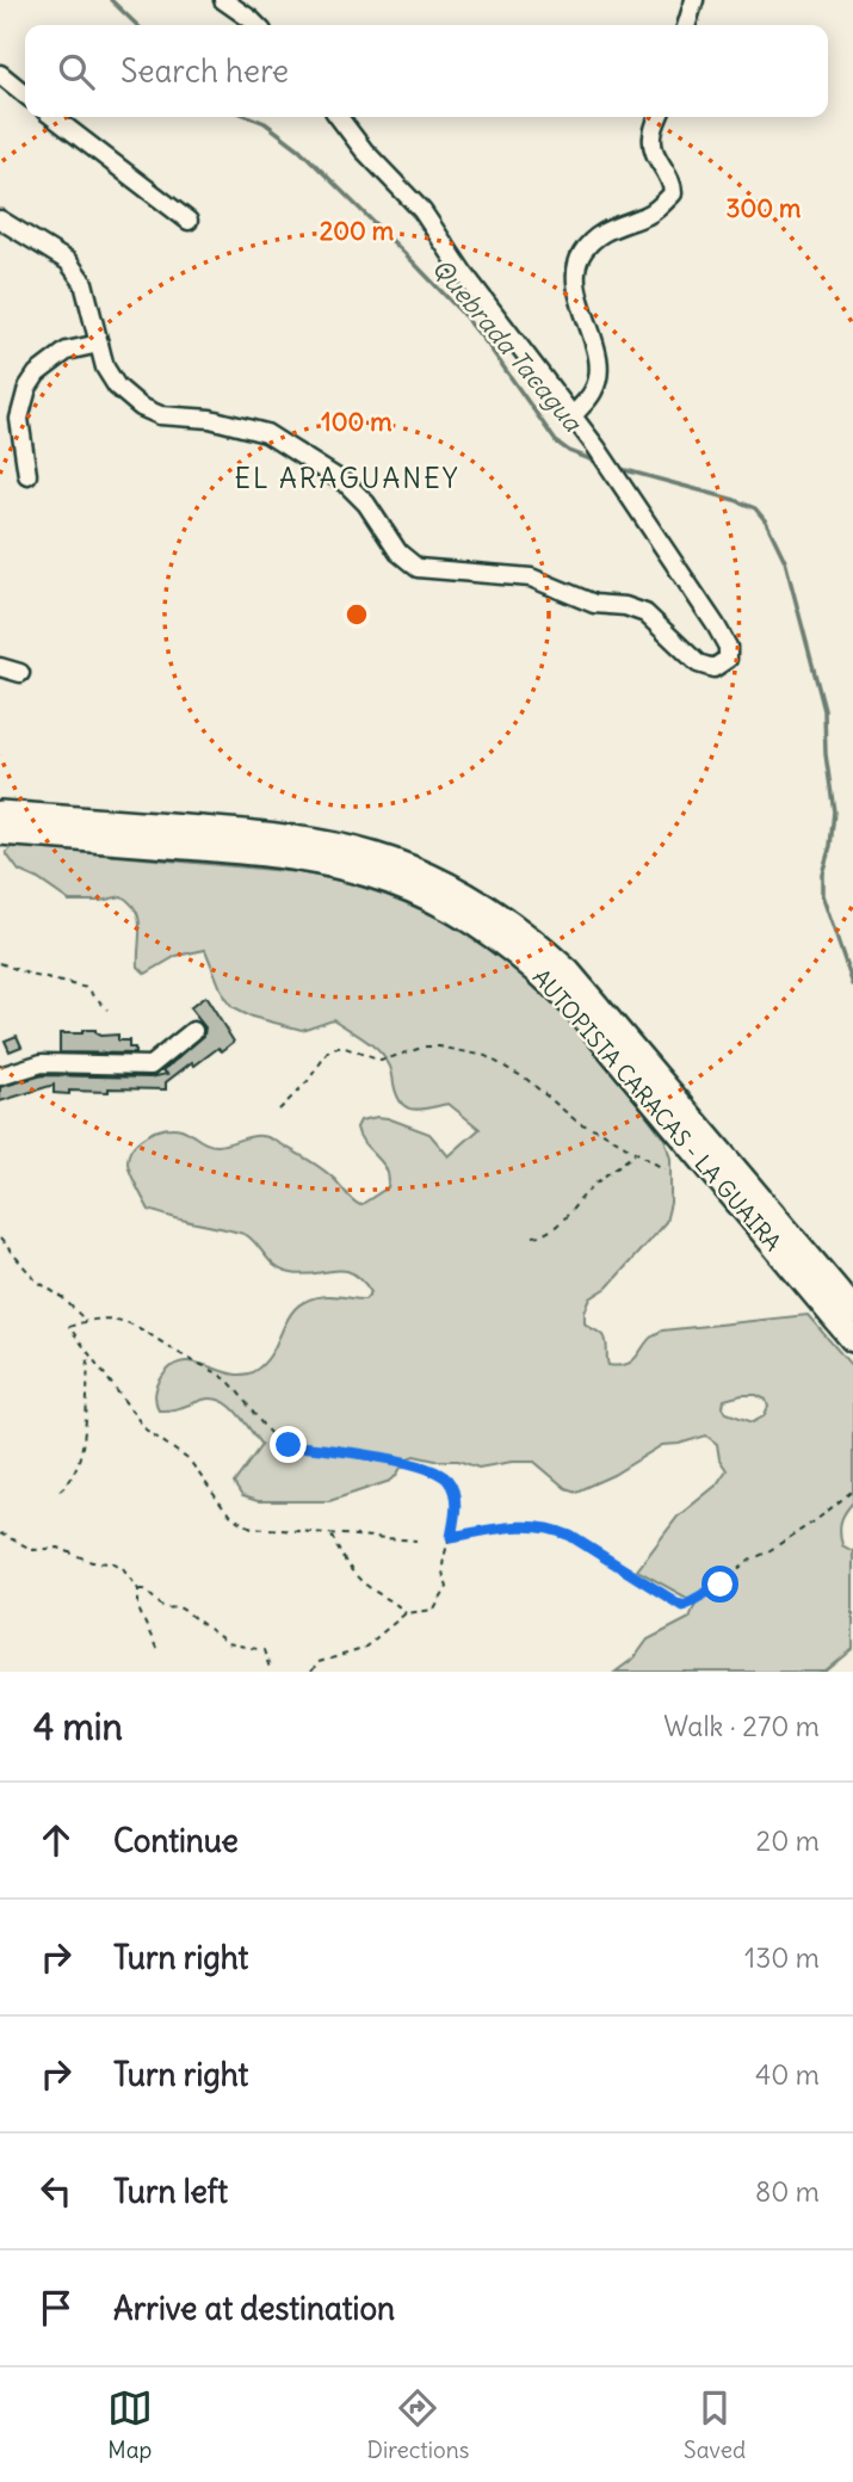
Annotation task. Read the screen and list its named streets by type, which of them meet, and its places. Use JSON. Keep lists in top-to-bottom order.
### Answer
{
  "streets": {
    "highway": ["AUTOPISTA CARACAS - LA GUAIRA"]
  },
  "districts": ["EL ARAGUANEY"],
  "water": ["Quebrada Tacagua"],
  "page": {
    "search": "Search here",
    "heading": ["4 min", "Walk · 270 m"],
    "list": [
      ["Continue", "20 m"],
      ["Turn right", "130 m"],
      ["Turn right", "40 m"],
      ["Turn left", "80 m"],
      "Arrive at destination"
    ],
    "nav": ["Map", "Directions", "Saved"]
  },
  "rings": ["300 m", "200 m", "100 m"]
}
